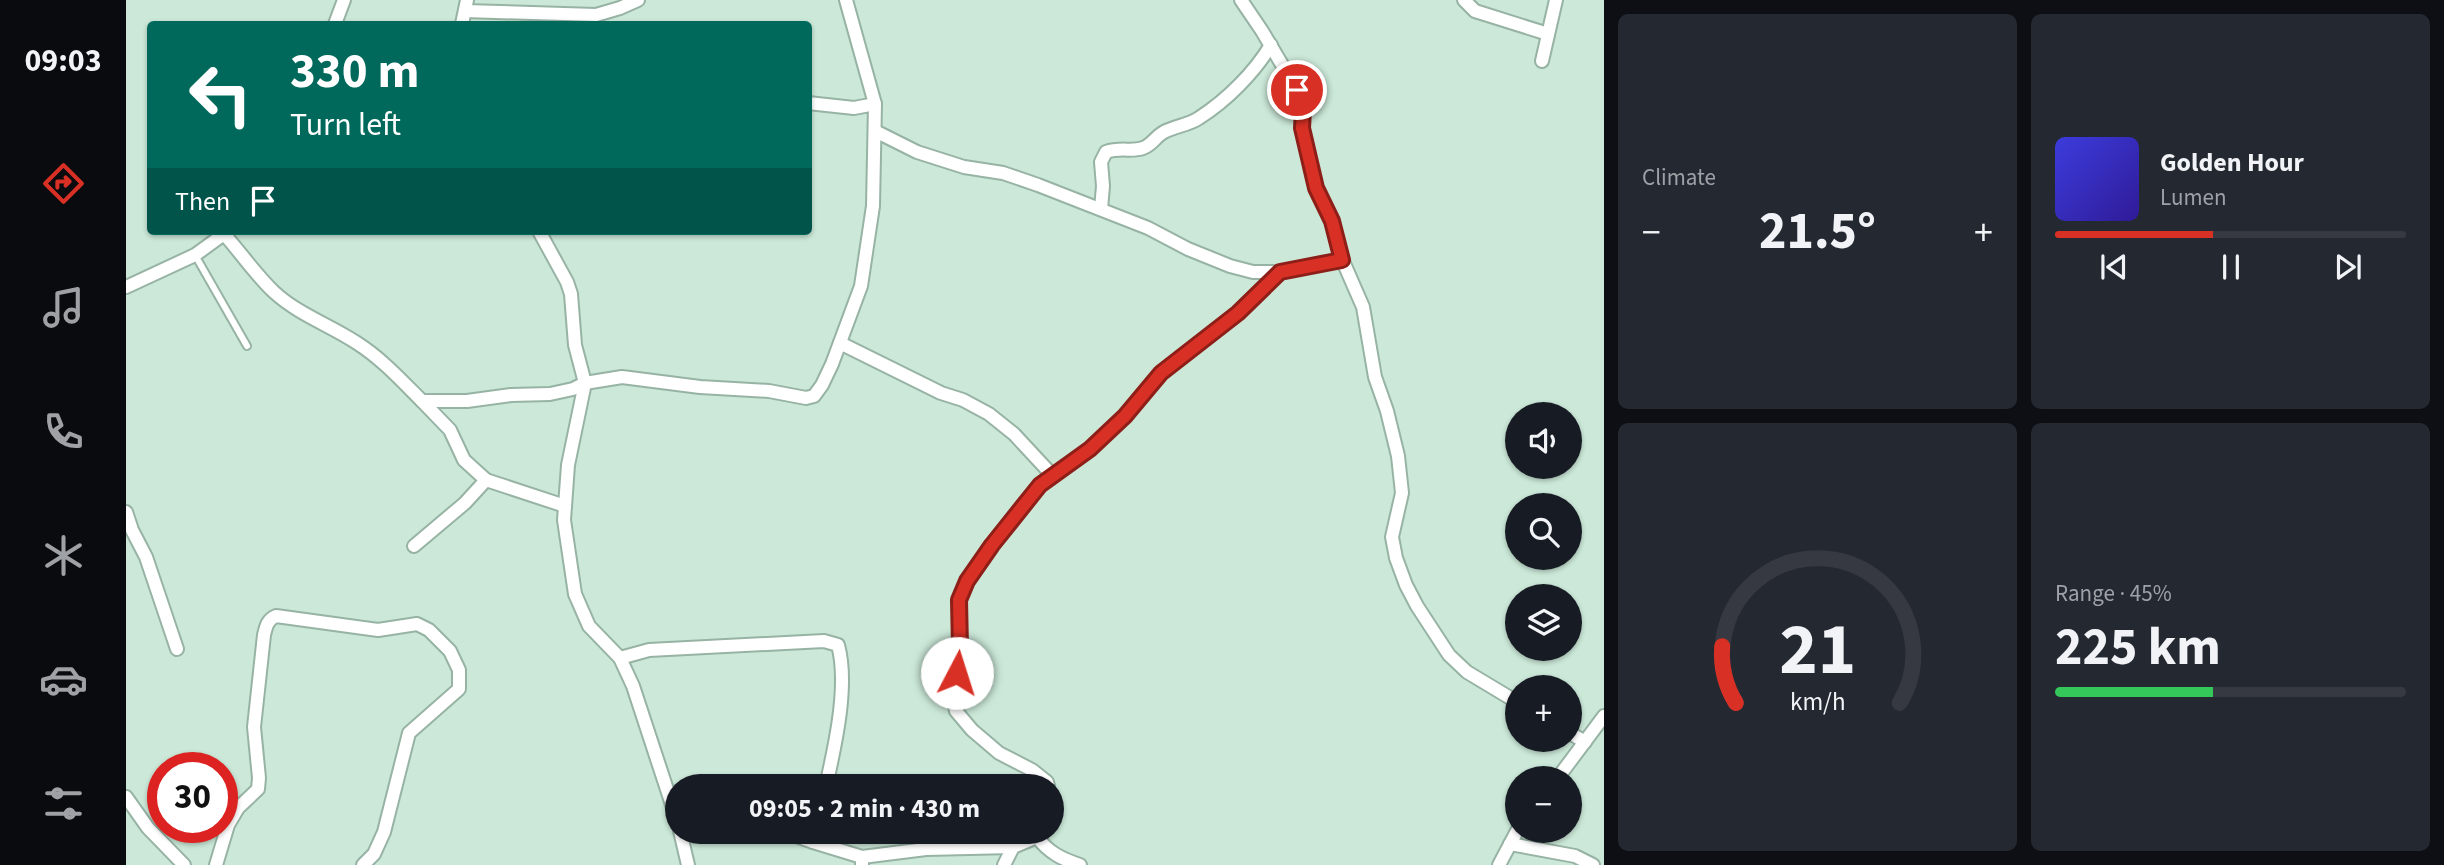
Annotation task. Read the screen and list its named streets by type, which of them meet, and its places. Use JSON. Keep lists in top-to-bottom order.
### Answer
{
  "page": {
    "tabs": "09:03",
    "tile": [
      "Climate",
      ["Range · 45%", "225 km"]
    ],
    "turn": ["330 m", "Turn left"],
    "song": ["Golden Hour", "Lumen"],
    "then": "Then",
    "heat": ["−", "21.5°", "+"],
    "map_buttons": ["+", "−"],
    "limit": "30",
    "trip": "09:05 · 2 min · 430 m",
    "gauge": ["21", "km/h"]
  }
}
